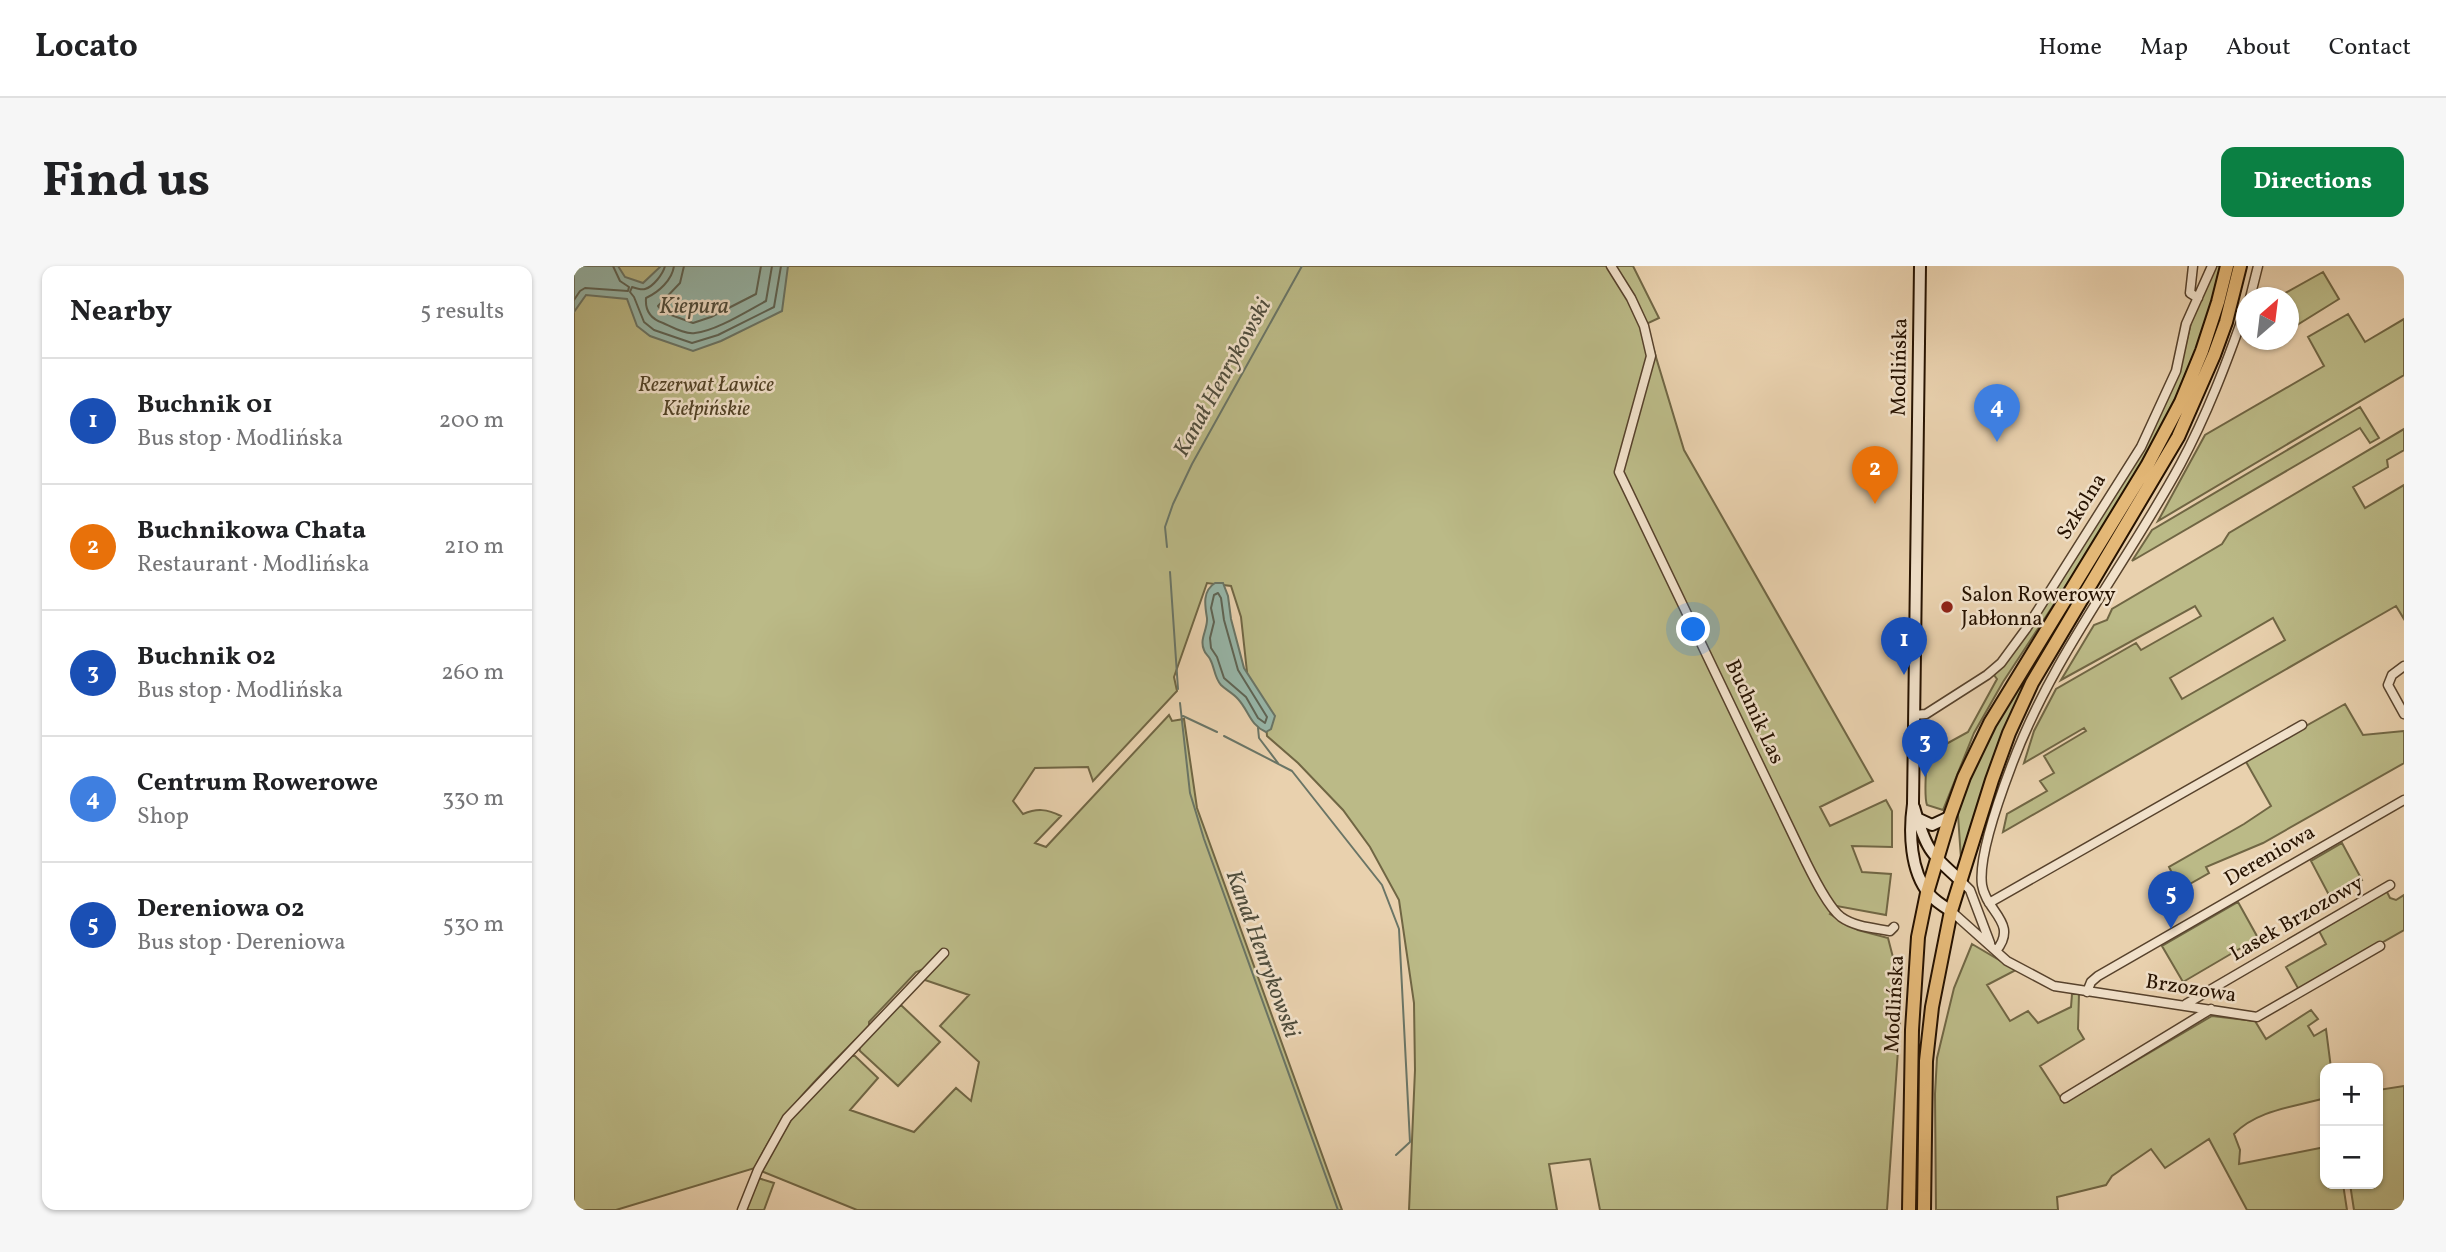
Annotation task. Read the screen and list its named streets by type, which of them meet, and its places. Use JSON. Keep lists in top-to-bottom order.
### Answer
{
  "streets": {
    "main road": ["Modlińska"],
    "street": [
      "Szkolna",
      "Buchnik Las",
      "Dereniowa",
      "Lasek Brzozowy",
      "Brzozowa"
    ]
  },
  "crossings": [
    ["Modlińska", "Szkolna"],
    ["Modlińska", "Brzozowa"],
    ["Dereniowa", "Brzozowa"],
    ["Lasek Brzozowy", "Brzozowa"]
  ],
  "water": ["Kiepura", "Kanał Henrykowski"],
  "parks": ["Rezerwat Ławice Kiełpińskie"],
  "places": ["Salon Rowerowy Jabłonna"],
  "north": "top right",
  "page": {
    "header": "Locato",
    "nav": [
      "Home",
      "Map",
      "About",
      "Contact"
    ],
    "buttons": "Directions",
    "title": "Find us",
    "heading": ["Nearby", "5 results"],
    "list": [
      {
        "mark": "1",
        "name": "Buchnik 01",
        "note": "Bus stop · Modlińska",
        "value": "200 m"
      },
      {
        "mark": "2",
        "name": "Buchnikowa Chata",
        "note": "Restaurant · Modlińska",
        "value": "210 m"
      },
      {
        "mark": "3",
        "name": "Buchnik 02",
        "note": "Bus stop · Modlińska",
        "value": "260 m"
      },
      {
        "mark": "4",
        "name": "Centrum Rowerowe",
        "note": "Shop",
        "value": "330 m"
      },
      {
        "mark": "5",
        "name": "Dereniowa 02",
        "note": "Bus stop · Dereniowa",
        "value": "530 m"
      }
    ],
    "pins": [
      "4",
      "2",
      "1",
      "3",
      "5"
    ],
    "map_buttons": ["+", "−"]
  }
}
